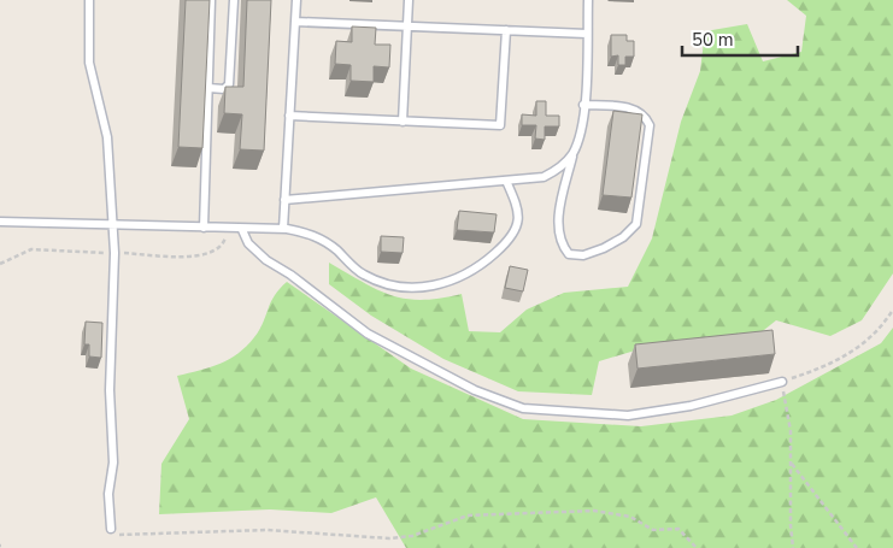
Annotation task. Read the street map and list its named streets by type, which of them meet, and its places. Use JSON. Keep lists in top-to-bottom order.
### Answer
{
  "scale_bar": "50 m"
}
